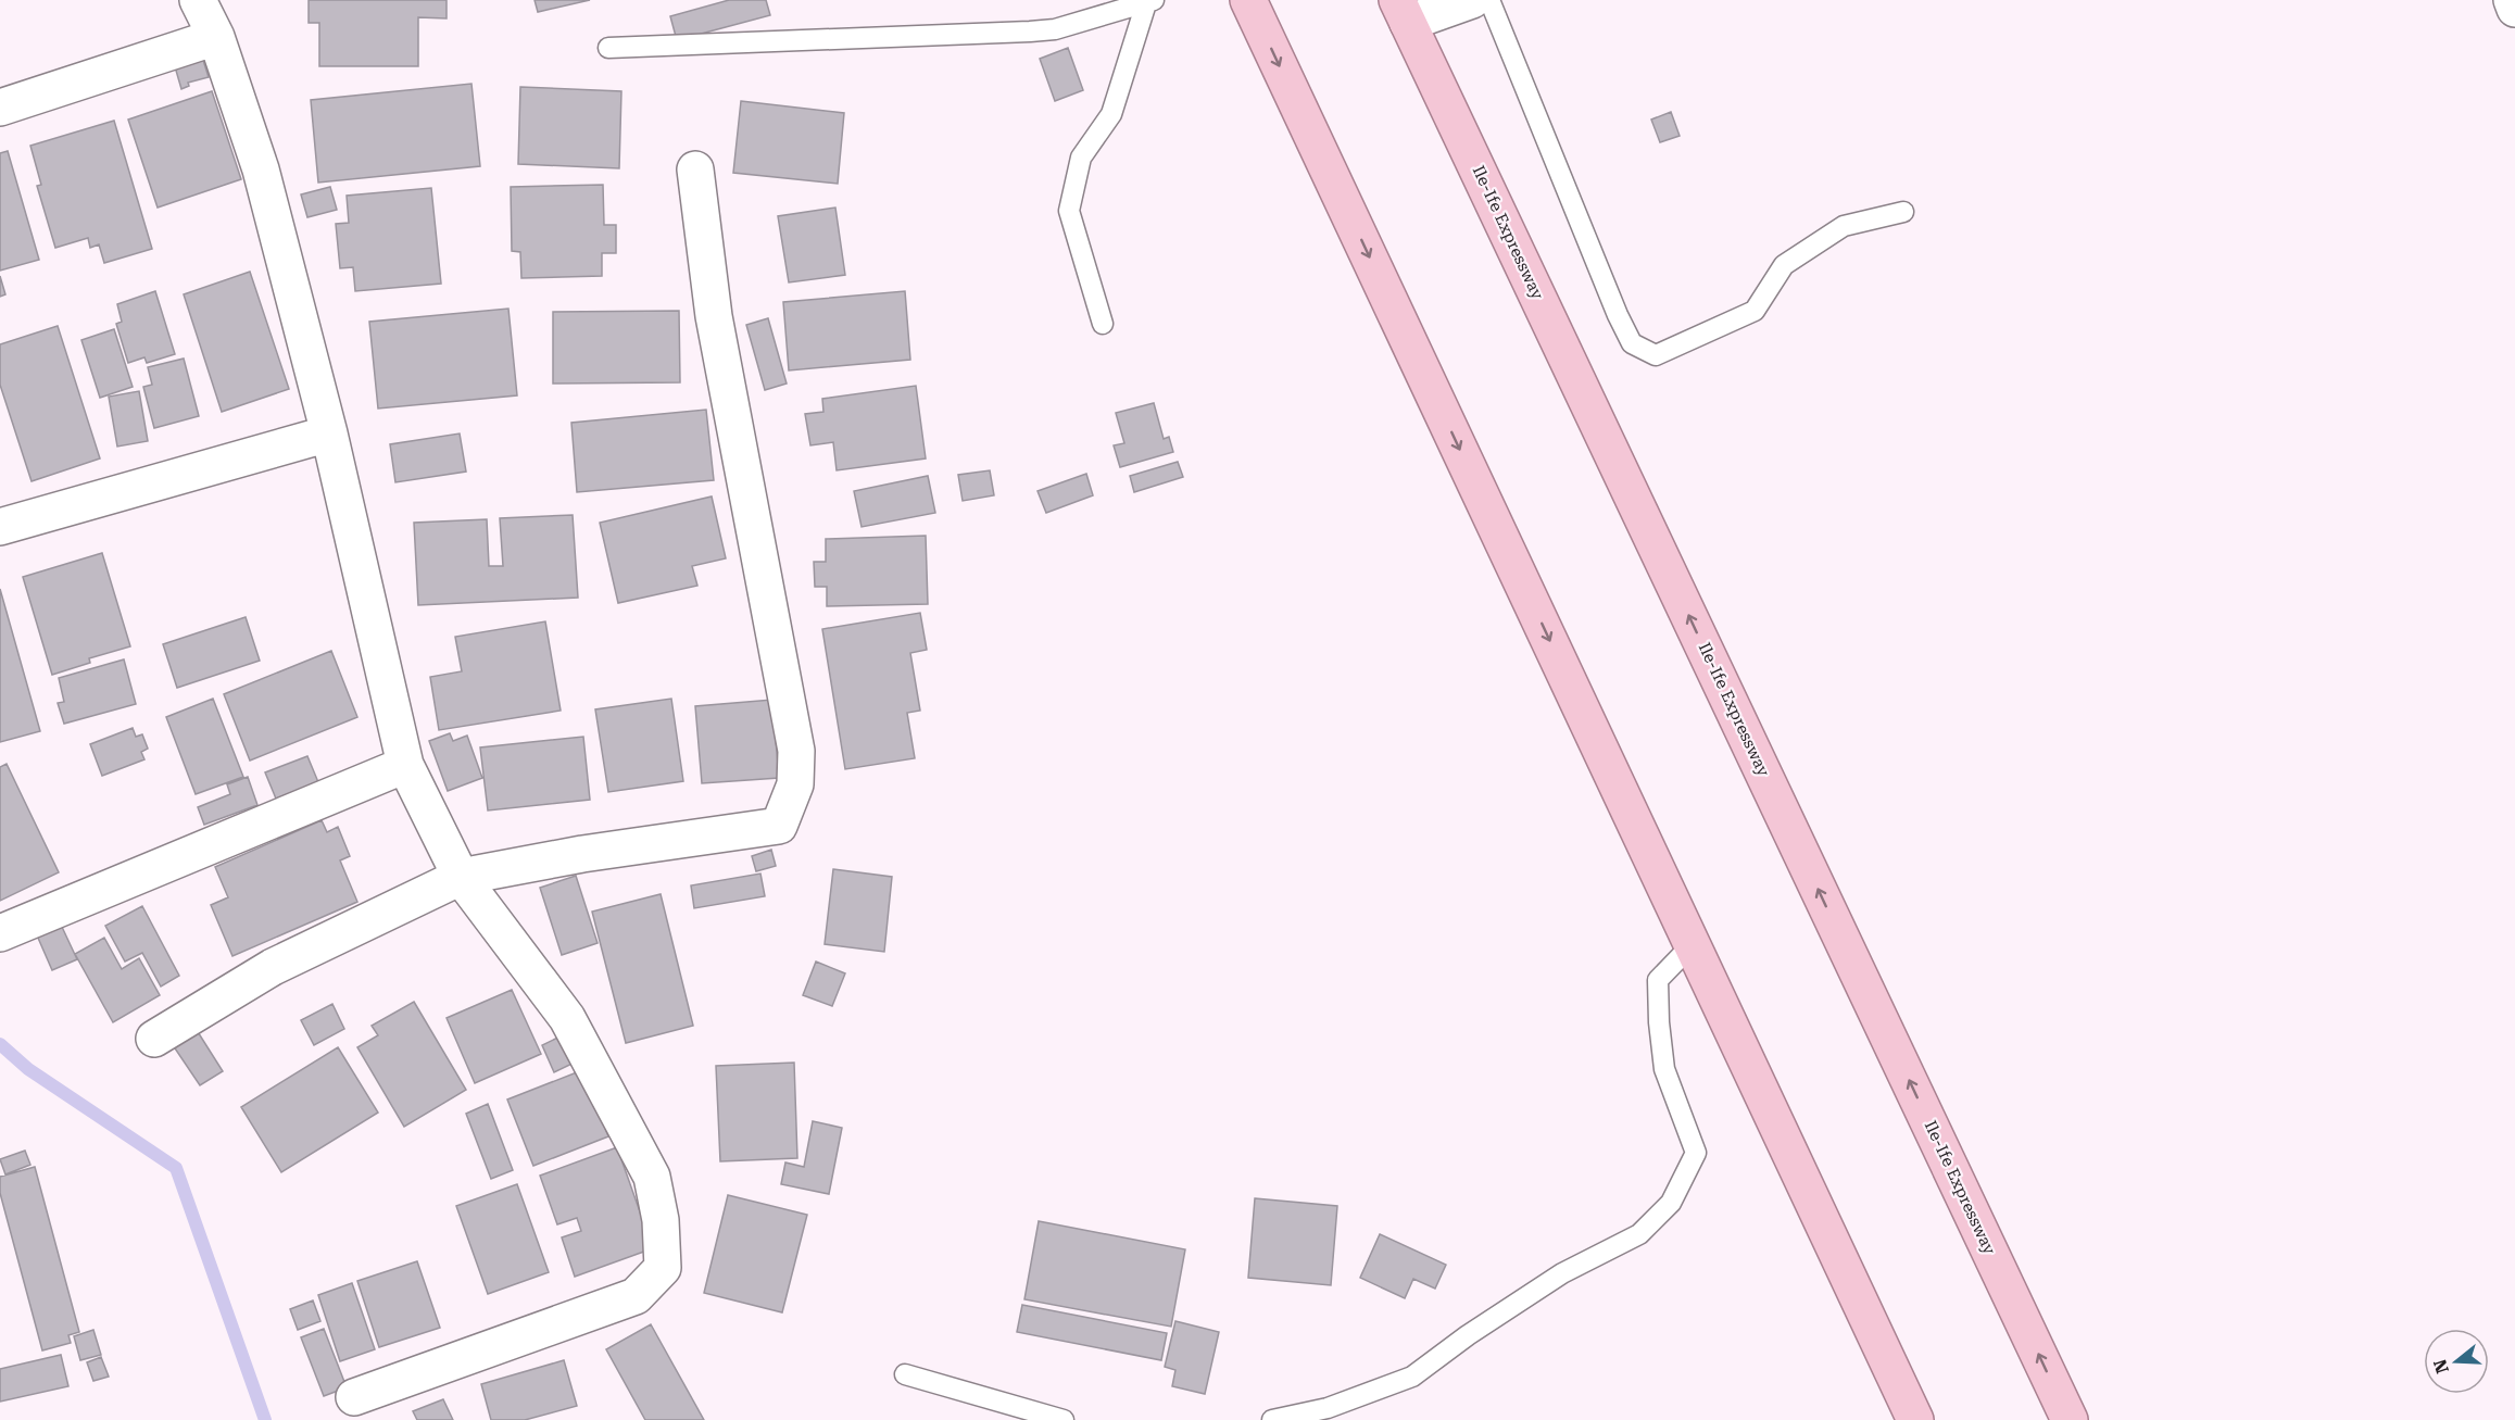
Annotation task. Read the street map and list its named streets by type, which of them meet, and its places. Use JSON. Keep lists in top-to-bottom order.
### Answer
{
  "streets": {
    "highway": ["Ile-Ife Expressway"]
  },
  "north": "left"
}
